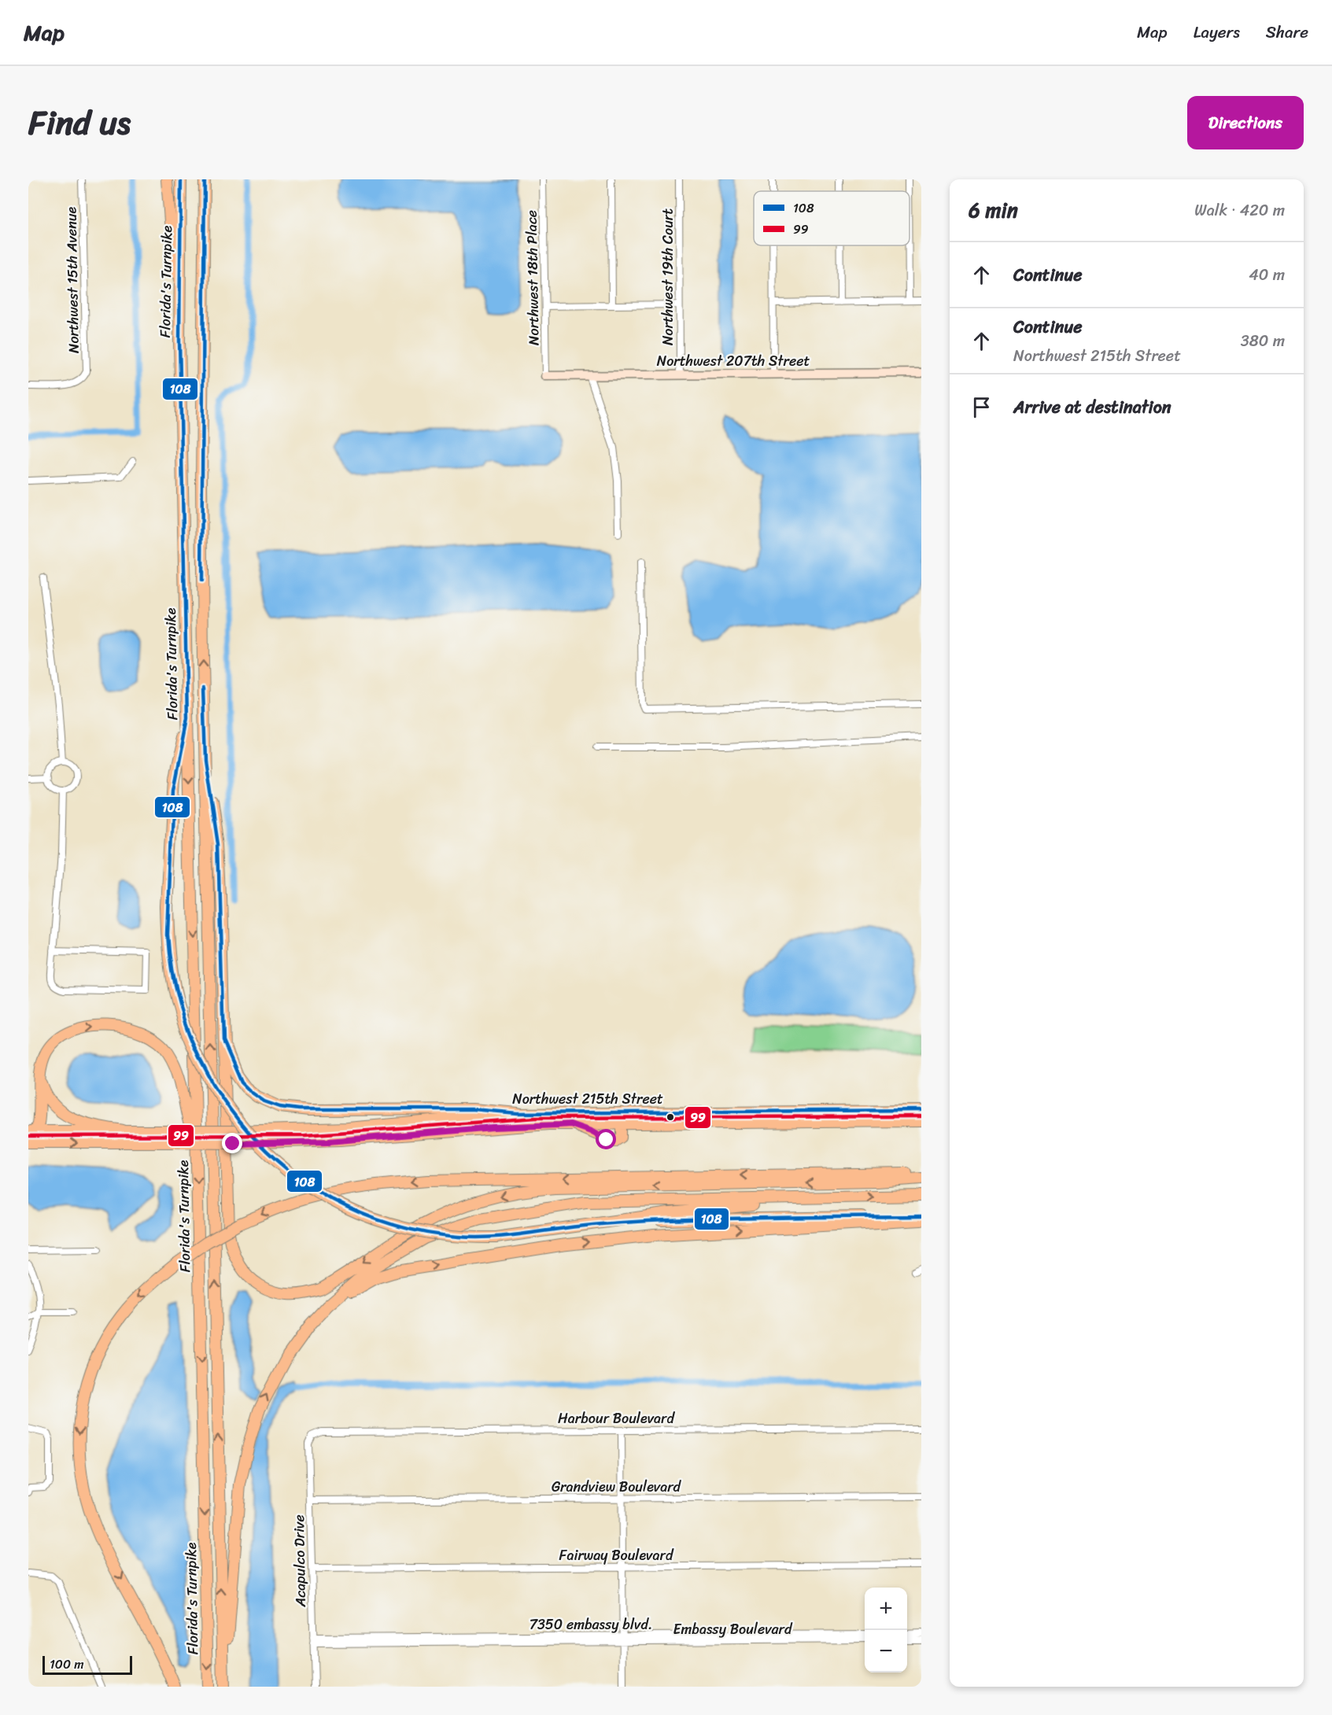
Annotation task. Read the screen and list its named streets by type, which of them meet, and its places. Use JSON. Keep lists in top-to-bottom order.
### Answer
{
  "streets": {
    "highway": ["Florida's Turnpike"],
    "main road": ["Northwest 215th Street"],
    "street": [
      "Northwest 19th Court",
      "Northwest 18th Place",
      "Northwest 15th Avenue",
      "Northwest 207th Street",
      "Harbour Boulevard",
      "Grandview Boulevard",
      "Fairway Boulevard",
      "Acapulco Drive",
      "7350 embassy blvd.",
      "Embassy Boulevard"
    ]
  },
  "crossings": [
    ["Northwest 19th Court", "Northwest 207th Street"],
    ["Northwest 18th Place", "Northwest 207th Street"],
    ["Harbour Boulevard", "Acapulco Drive"],
    ["Grandview Boulevard", "Acapulco Drive"],
    ["Fairway Boulevard", "Acapulco Drive"],
    ["Acapulco Drive", "Embassy Boulevard"],
    ["7350 embassy blvd.", "Embassy Boulevard"]
  ],
  "lines": ["transit line 108", "transit line 99"],
  "legend": ["108", "99"],
  "scale_bar": "100 m",
  "page": {
    "header": "Map",
    "nav": ["Map", "Layers", "Share"],
    "title": "Find us",
    "buttons": "Directions",
    "heading": ["6 min", "Walk · 420 m"],
    "list": [
      ["Continue", "40 m"],
      ["Continue", "Northwest 215th Street", "380 m"],
      "Arrive at destination"
    ],
    "map_buttons": ["+", "−"],
    "scale": "100 m"
  }
}
